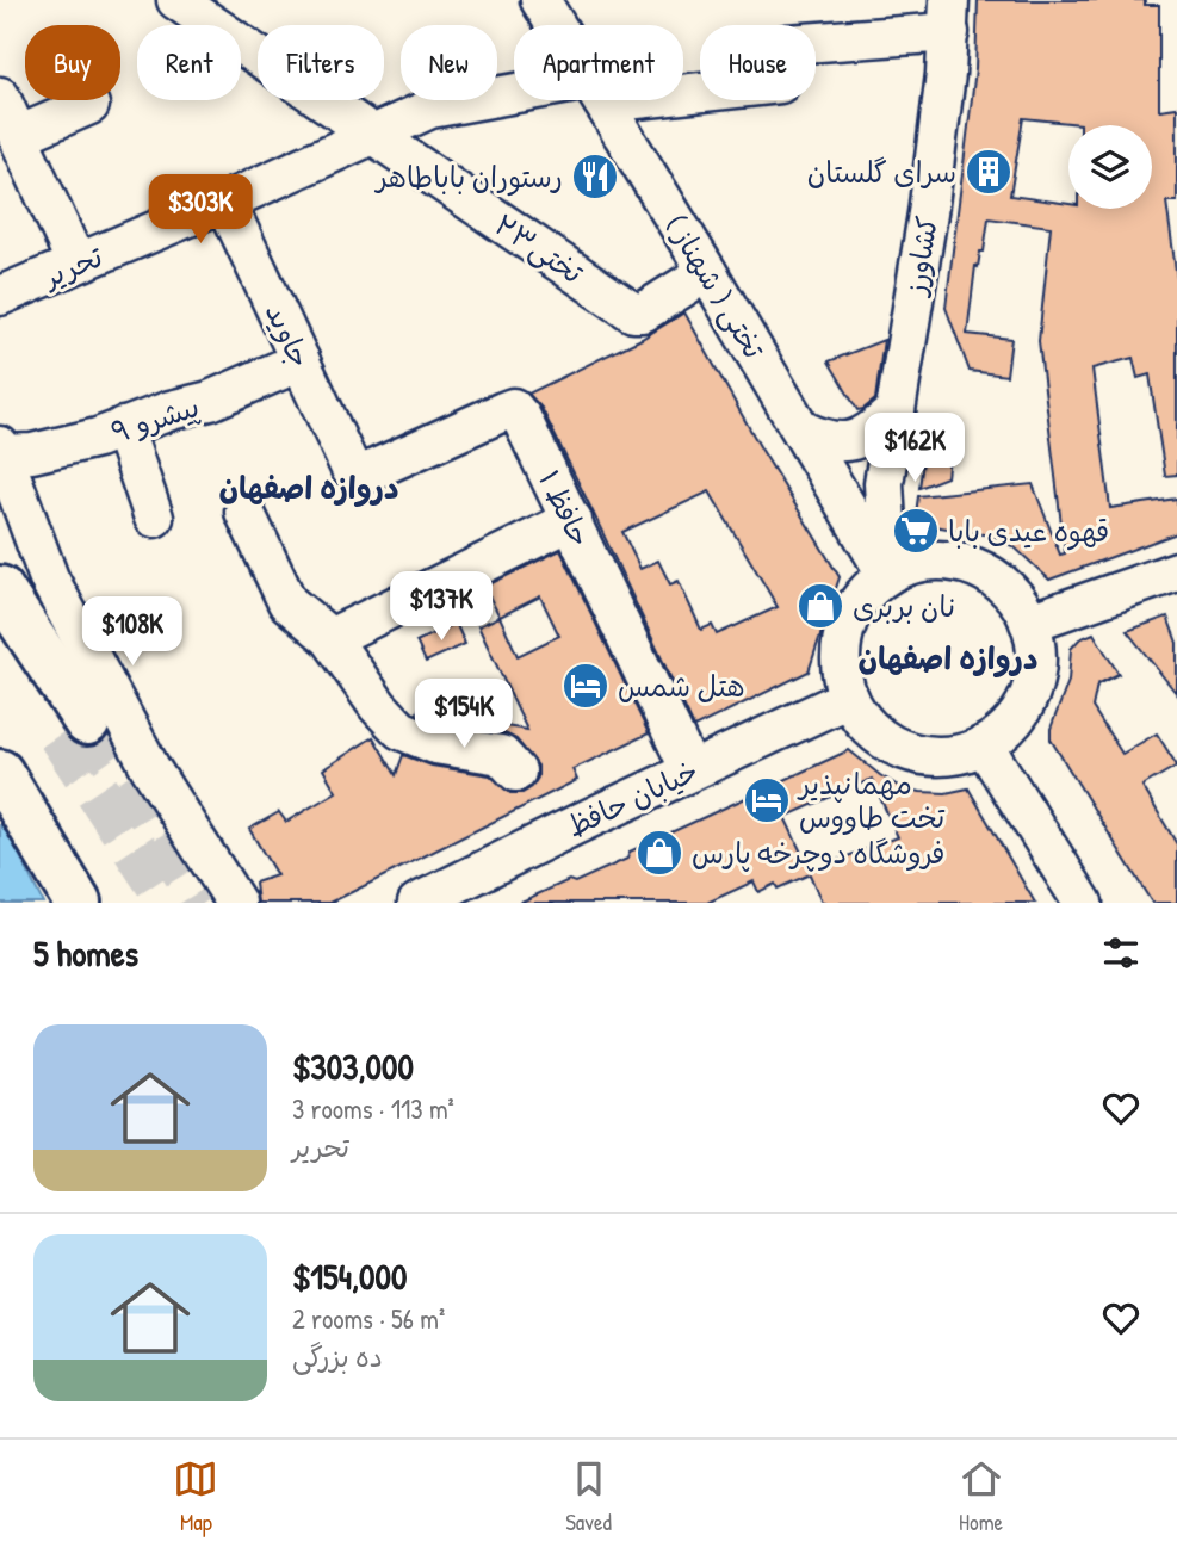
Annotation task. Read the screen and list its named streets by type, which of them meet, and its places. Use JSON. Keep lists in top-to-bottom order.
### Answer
{
  "streets": {
    "street": [
      "تختی۲۳",
      "کشاورز",
      "تحریر",
      "تختی ( شهناز )",
      "جاوید",
      "پیشرو ۹",
      "حافظ ۱",
      "خیابان حافظ"
    ]
  },
  "crossings": [
    ["تختی۲۳", "تحریر"],
    ["تختی۲۳", "تختی ( شهناز )"],
    ["کشاورز", "تحریر"],
    ["کشاورز", "تختی ( شهناز )"],
    ["کشاورز", "خیابان حافظ"],
    ["تحریر", "جاوید"],
    ["تختی ( شهناز )", "خیابان حافظ"],
    ["جاوید", "پیشرو ۹"],
    ["جاوید", "حافظ ۱"],
    ["حافظ ۱", "خیابان حافظ"]
  ],
  "districts": ["دروازه اصفهان", "دروازه اصفهان"],
  "places": {
    "building": ["سرای گلستان"],
    "restaurant": ["رستوران باباطاهر"],
    "supermarket": ["قهوه عیدی بابا"],
    "shop": ["نان بربری", "فروشگاه دوچرخه پارس"],
    "hotel": ["هتل شمس", "مهمانپذیر تخت طاووس"]
  },
  "page": {
    "chip": [
      "Buy",
      "Rent",
      "Filters",
      "New",
      "Apartment",
      "House"
    ],
    "price": [
      "$303K",
      "$162K",
      "$137K",
      "$108K",
      "$154K"
    ],
    "heading": "5 homes",
    "list": [
      {
        "name": "$303,000",
        "note": "3 rooms · 113 m² · تحریر"
      },
      {
        "name": "$154,000",
        "note": "2 rooms · 56 m² · ده بزرگی"
      }
    ],
    "tabs": ["Map", "Saved", "Home"]
  }
}
